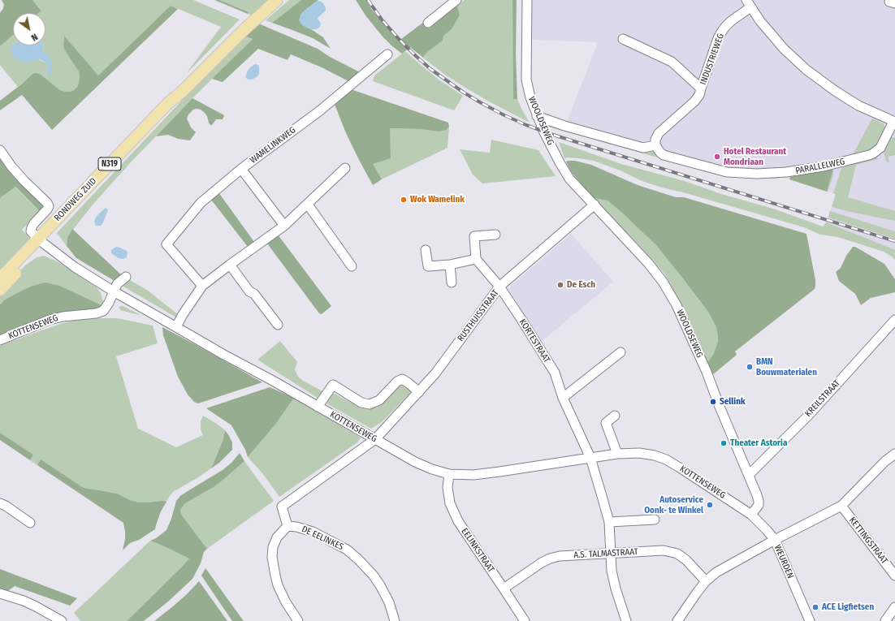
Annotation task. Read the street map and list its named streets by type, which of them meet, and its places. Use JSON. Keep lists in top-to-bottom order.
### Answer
{
  "streets": {
    "main road": ["N319", "RONDWEG ZUID"],
    "street": [
      "INDUSTRIEWEG",
      "WOOLDSEWEG",
      "WAMELINKWEG",
      "PARALLELWEG",
      "RUSTHUISSTRAAT",
      "KOTTENSEWEG",
      "KORTESTRAAT",
      "KREILSTRAAT",
      "DE EELINKES",
      "KETTINGSTRAAT",
      "EELINKSTRAAT",
      "A.S. TALMASTRAAT",
      "WEURDEN"
    ]
  },
  "crossings": [
    ["INDUSTRIEWEG", "PARALLELWEG"],
    ["WOOLDSEWEG", "RUSTHUISSTRAAT"],
    ["WOOLDSEWEG", "KOTTENSEWEG"],
    ["WOOLDSEWEG", "KREILSTRAAT"],
    ["N319", "RONDWEG ZUID"],
    ["N319", "KOTTENSEWEG"],
    ["RONDWEG ZUID", "KOTTENSEWEG"],
    ["RUSTHUISSTRAAT", "KOTTENSEWEG"],
    ["RUSTHUISSTRAAT", "KORTESTRAAT"],
    ["KOTTENSEWEG", "KORTESTRAAT"],
    ["KOTTENSEWEG", "EELINKSTRAAT"],
    ["KOTTENSEWEG", "WEURDEN"],
    ["KORTESTRAAT", "A.S. TALMASTRAAT"],
    ["EELINKSTRAAT", "A.S. TALMASTRAAT"],
    ["A.S. TALMASTRAAT", "WEURDEN"]
  ],
  "places": [
    "Hotel Restaurant Mondriaan",
    "Wok Wamelink",
    "De Esch",
    "BMN Bouwmaterialen",
    "Sellink",
    "Theater Astoria",
    "Autoservice Oonk- te Winkel",
    "ACE Ligfietsen"
  ],
  "north": "bottom right"
}
